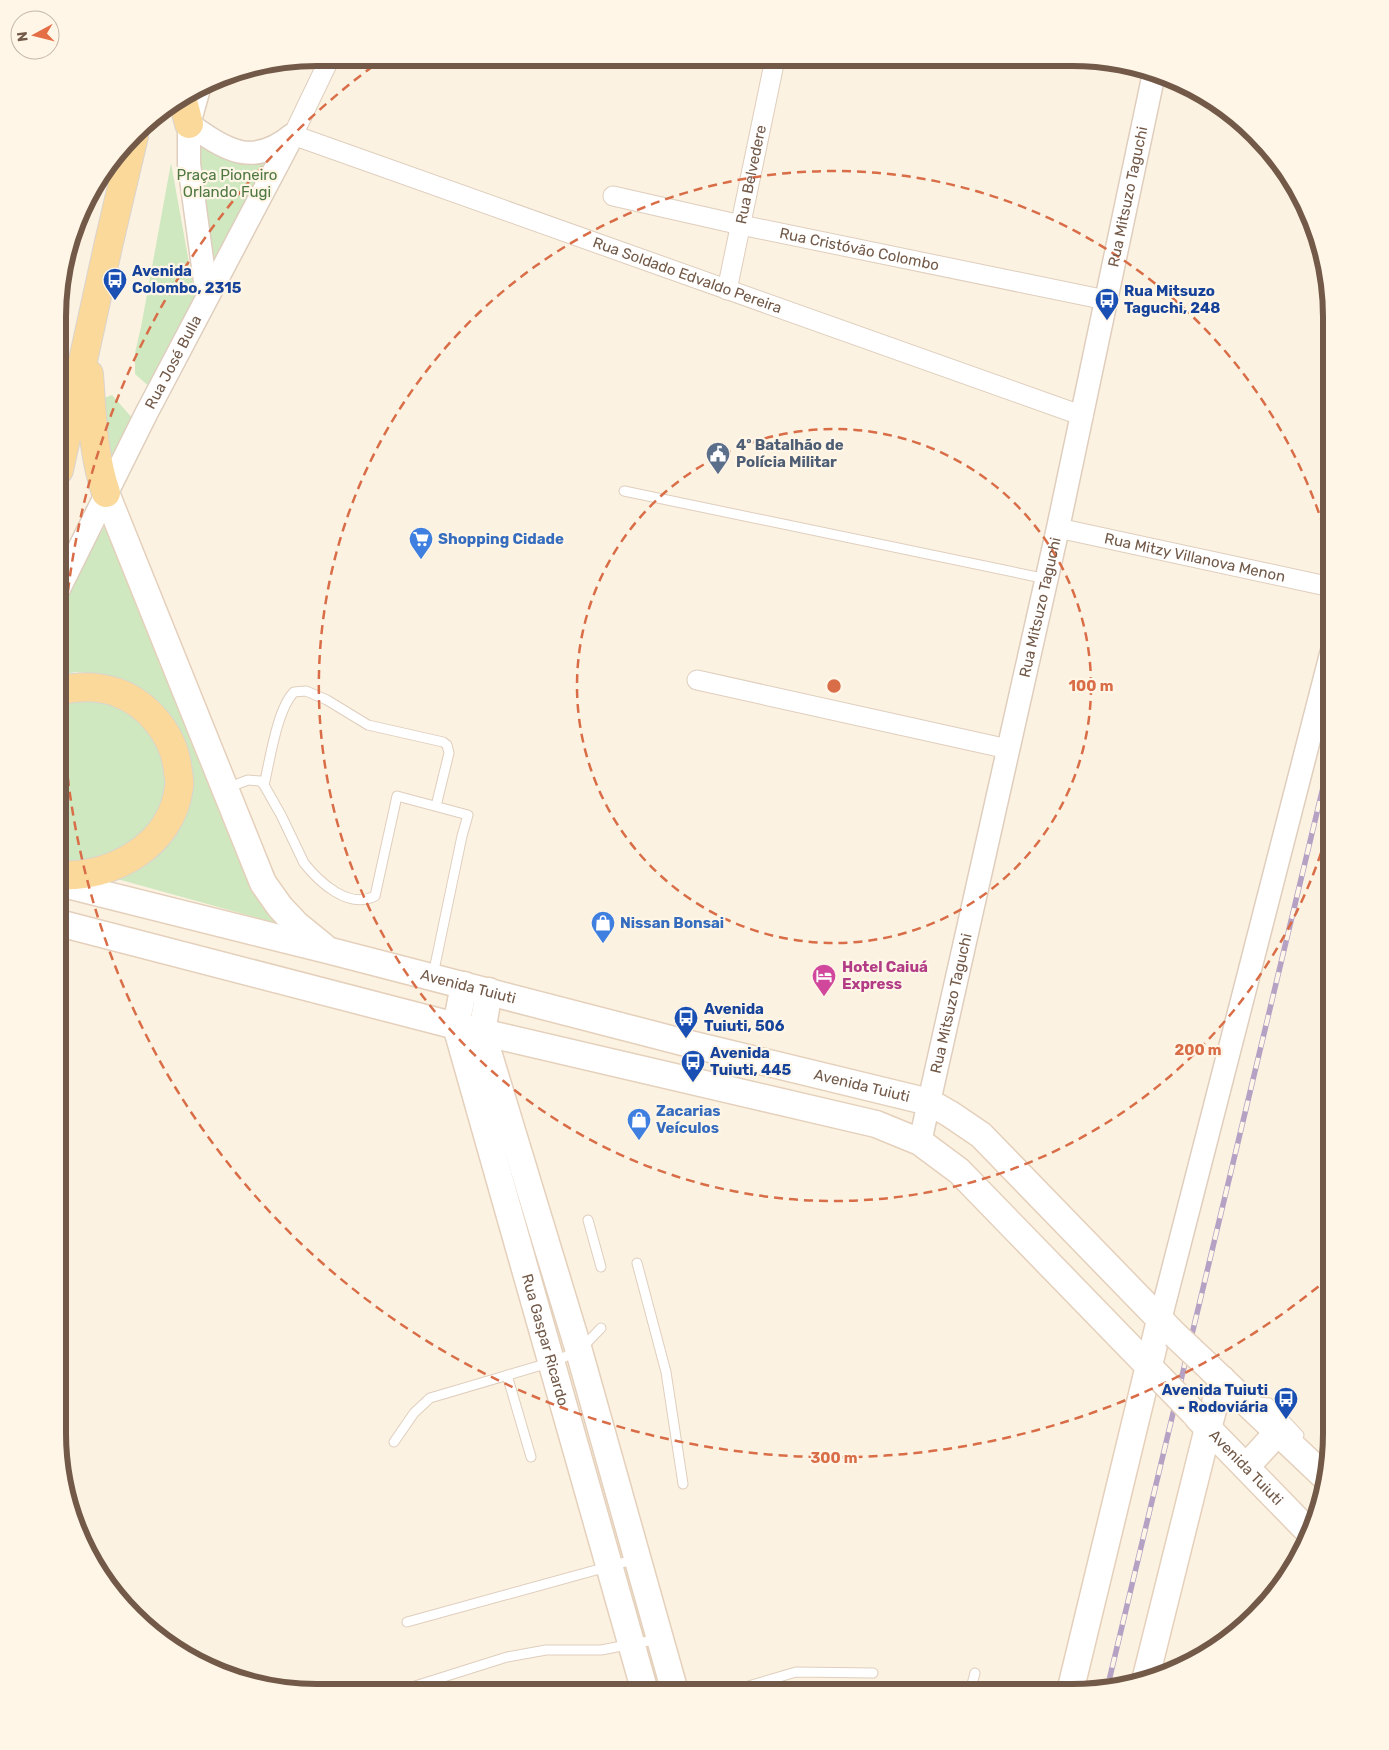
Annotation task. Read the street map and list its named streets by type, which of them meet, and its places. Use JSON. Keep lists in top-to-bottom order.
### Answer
{
  "streets": {
    "main road": ["Avenida Tuiuti", "Rua Gaspar Ricardo"],
    "street": [
      "Rua Belvedere",
      "Rua Mitsuzo Taguchi",
      "Rua Cristóvão Colombo",
      "Rua Soldado Edvaldo Pereira",
      "Rua José Bulla",
      "Rua Mitzy Villanova Menon"
    ]
  },
  "crossings": [
    ["Rua Belvedere", "Rua Cristóvão Colombo"],
    ["Rua Belvedere", "Rua Soldado Edvaldo Pereira"],
    ["Rua Mitsuzo Taguchi", "Rua Cristóvão Colombo"],
    ["Rua Mitsuzo Taguchi", "Rua Soldado Edvaldo Pereira"],
    ["Rua Mitsuzo Taguchi", "Rua Mitzy Villanova Menon"],
    ["Rua Mitsuzo Taguchi", "Avenida Tuiuti"],
    ["Rua Soldado Edvaldo Pereira", "Rua José Bulla"],
    ["Avenida Tuiuti", "Rua Gaspar Ricardo"]
  ],
  "parks": ["Praça Pioneiro Orlando Fugi"],
  "places": {
    "bus stop": [
      "Avenida Colombo, 2315",
      "Rua Mitsuzo Taguchi, 248",
      "Avenida Tuiuti, 506",
      "Avenida Tuiuti, 445",
      "Avenida Tuiuti - Rodoviária"
    ],
    "public building": ["4º Batalhão de Polícia Militar"],
    "supermarket": ["Shopping Cidade"],
    "shop": ["Nissan Bonsai", "Zacarias Veículos"],
    "hotel": ["Hotel Caiuá Express"]
  },
  "north": "left",
  "rings": ["100 m", "200 m", "300 m"]
}
